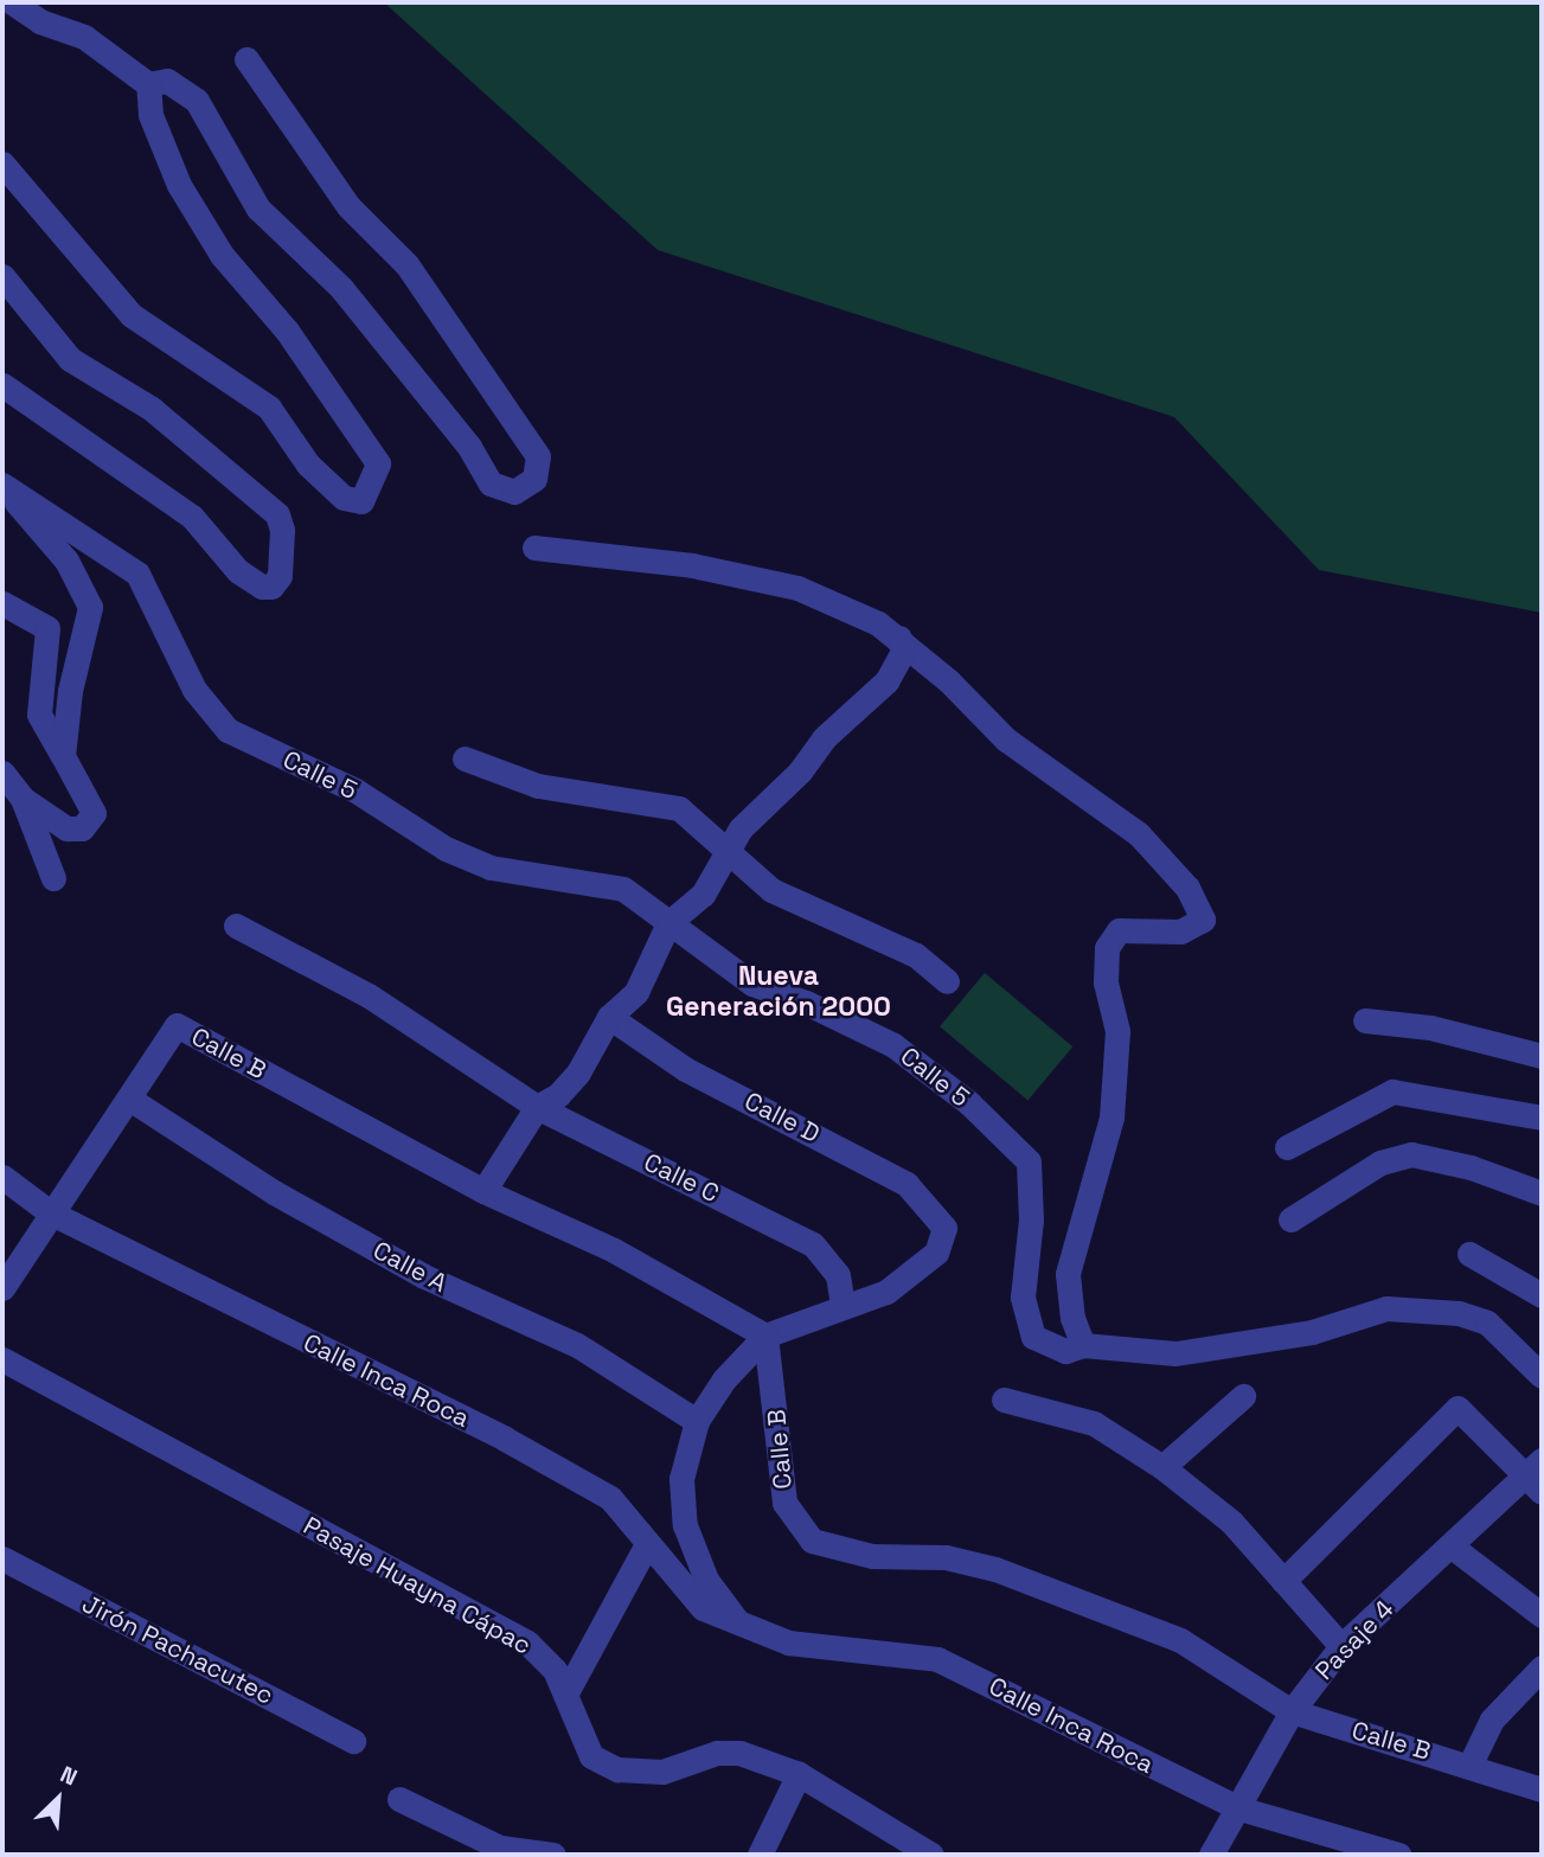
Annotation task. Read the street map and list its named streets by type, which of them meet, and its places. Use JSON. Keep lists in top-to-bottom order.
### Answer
{
  "streets": {
    "street": [
      "Calle 5",
      "Calle B",
      "Calle D",
      "Calle C",
      "Calle A",
      "Calle Inca Roca",
      "Pasaje Huayna Cápac",
      "Pasaje 4",
      "Jirón Pachacutec"
    ]
  },
  "crossings": [
    ["Calle B", "Calle A"],
    ["Calle B", "Calle Inca Roca"],
    ["Calle B", "Pasaje 4"],
    ["Calle D", "Calle Inca Roca"],
    ["Calle C", "Calle Inca Roca"],
    ["Calle A", "Calle Inca Roca"],
    ["Calle Inca Roca", "Pasaje 4"]
  ],
  "districts": ["Nueva Generación 2000"],
  "north": "top right"
}
